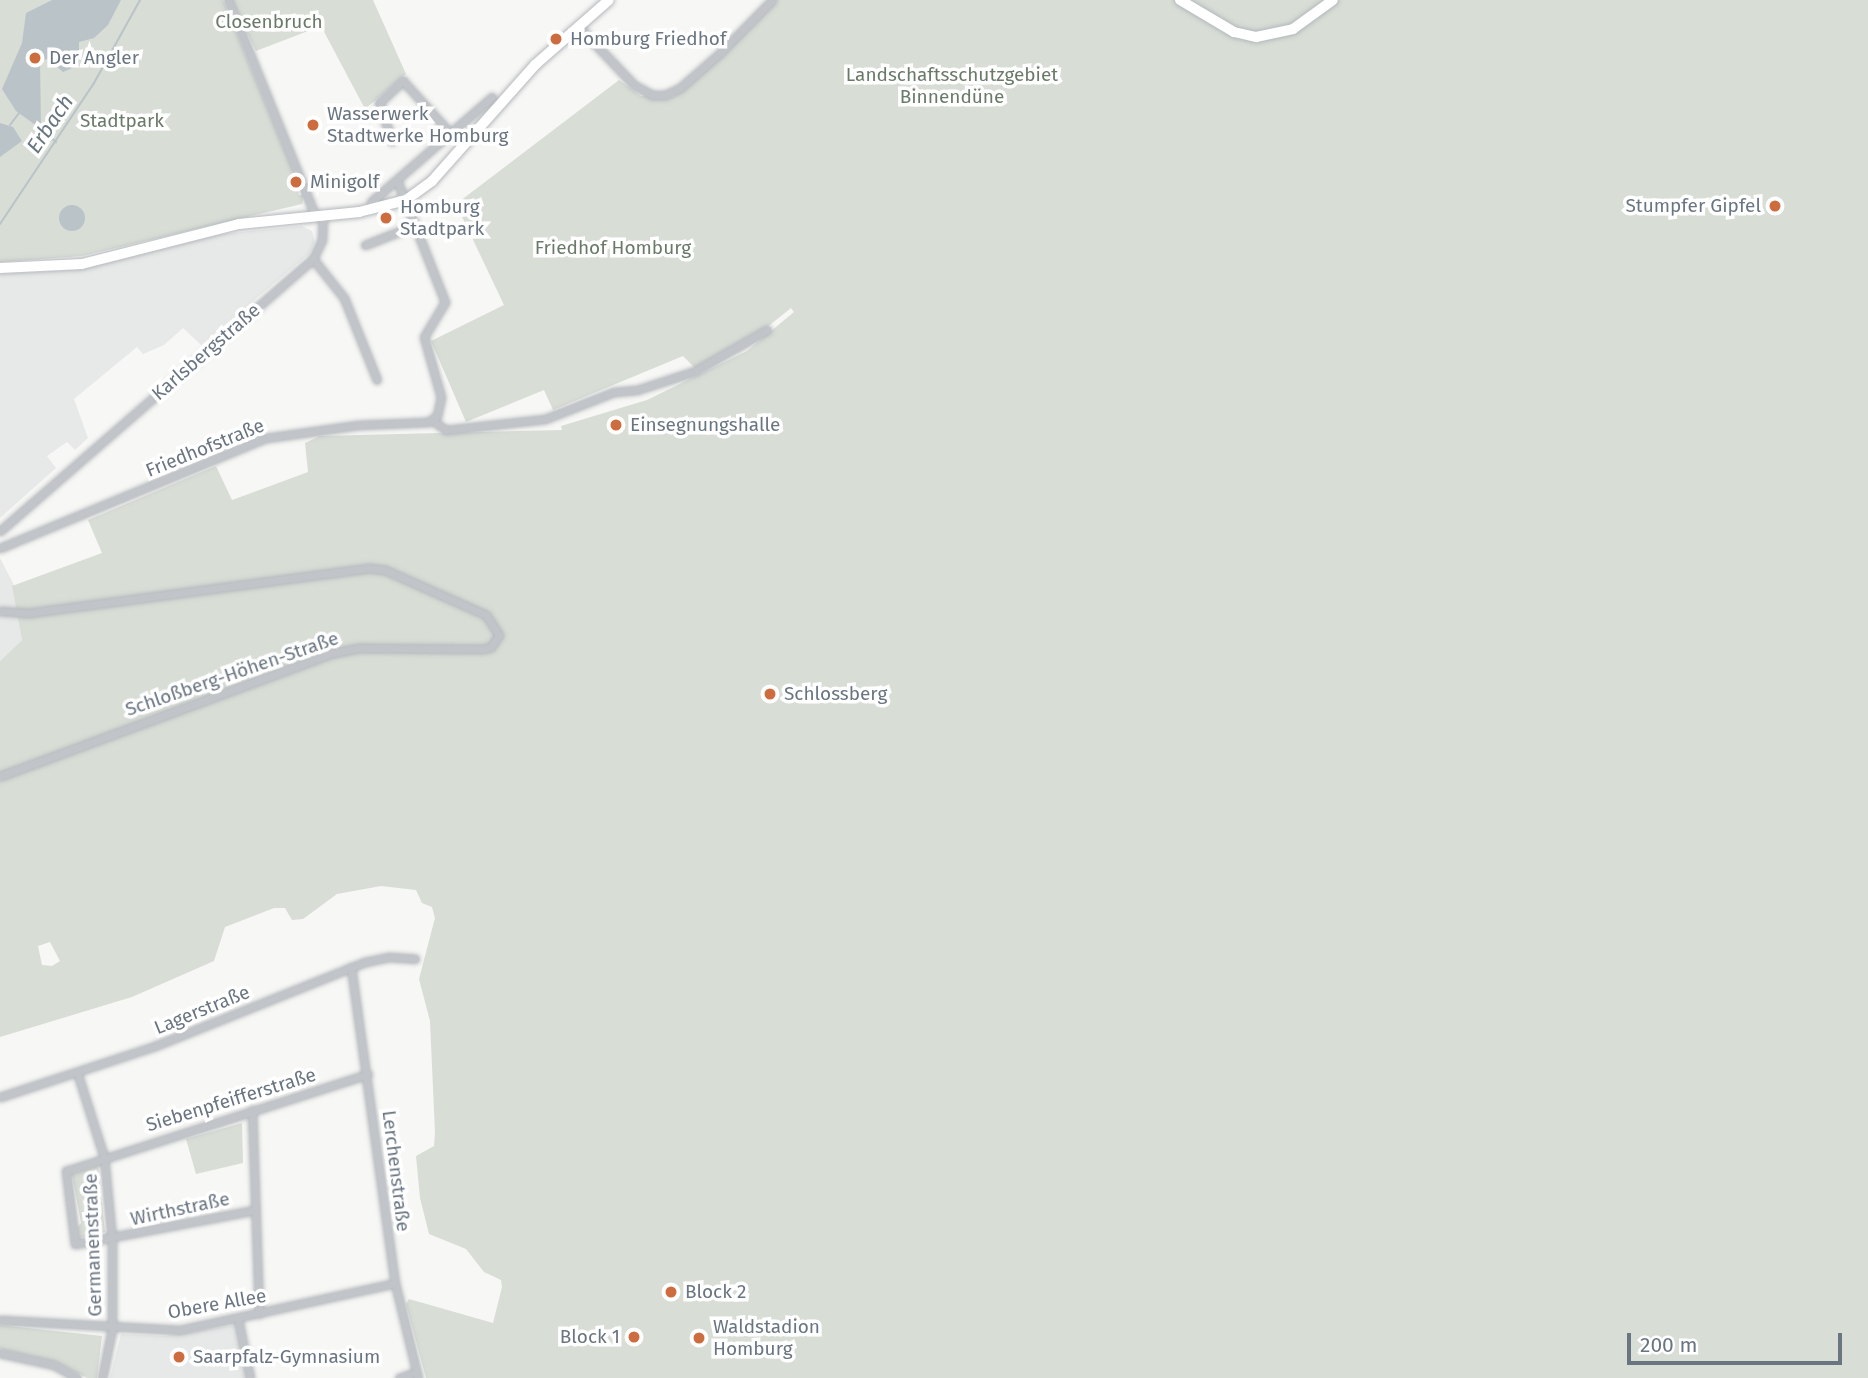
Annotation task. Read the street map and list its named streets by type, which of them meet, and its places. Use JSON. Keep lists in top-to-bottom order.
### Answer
{
  "streets": {
    "street": [
      "Karlsbergstraße",
      "Friedhofstraße",
      "Schloßberg-Höhen-Straße",
      "Lagerstraße",
      "Siebenpfeifferstraße",
      "Lerchenstraße",
      "Wirthstraße",
      "Germanenstraße",
      "Obere Allee"
    ]
  },
  "crossings": [
    ["Lagerstraße", "Lerchenstraße"],
    ["Lagerstraße", "Germanenstraße"],
    ["Siebenpfeifferstraße", "Lerchenstraße"],
    ["Siebenpfeifferstraße", "Wirthstraße"],
    ["Siebenpfeifferstraße", "Germanenstraße"],
    ["Lerchenstraße", "Obere Allee"],
    ["Wirthstraße", "Germanenstraße"],
    ["Germanenstraße", "Obere Allee"]
  ],
  "water": ["Erbach"],
  "parks": [
    "Closenbruch",
    "Landschaftsschutzgebiet Binnendüne",
    "Stadtpark",
    "Friedhof Homburg"
  ],
  "places": [
    "Homburg Friedhof",
    "Der Angler",
    "Wasserwerk Stadtwerke Homburg",
    "Minigolf",
    "Stumpfer Gipfel",
    "Homburg Stadtpark",
    "Einsegnungshalle",
    "Schlossberg",
    "Block 2",
    "Block 1",
    "Waldstadion Homburg",
    "Saarpfalz-Gymnasium"
  ],
  "scale_bar": "200 m"
}
